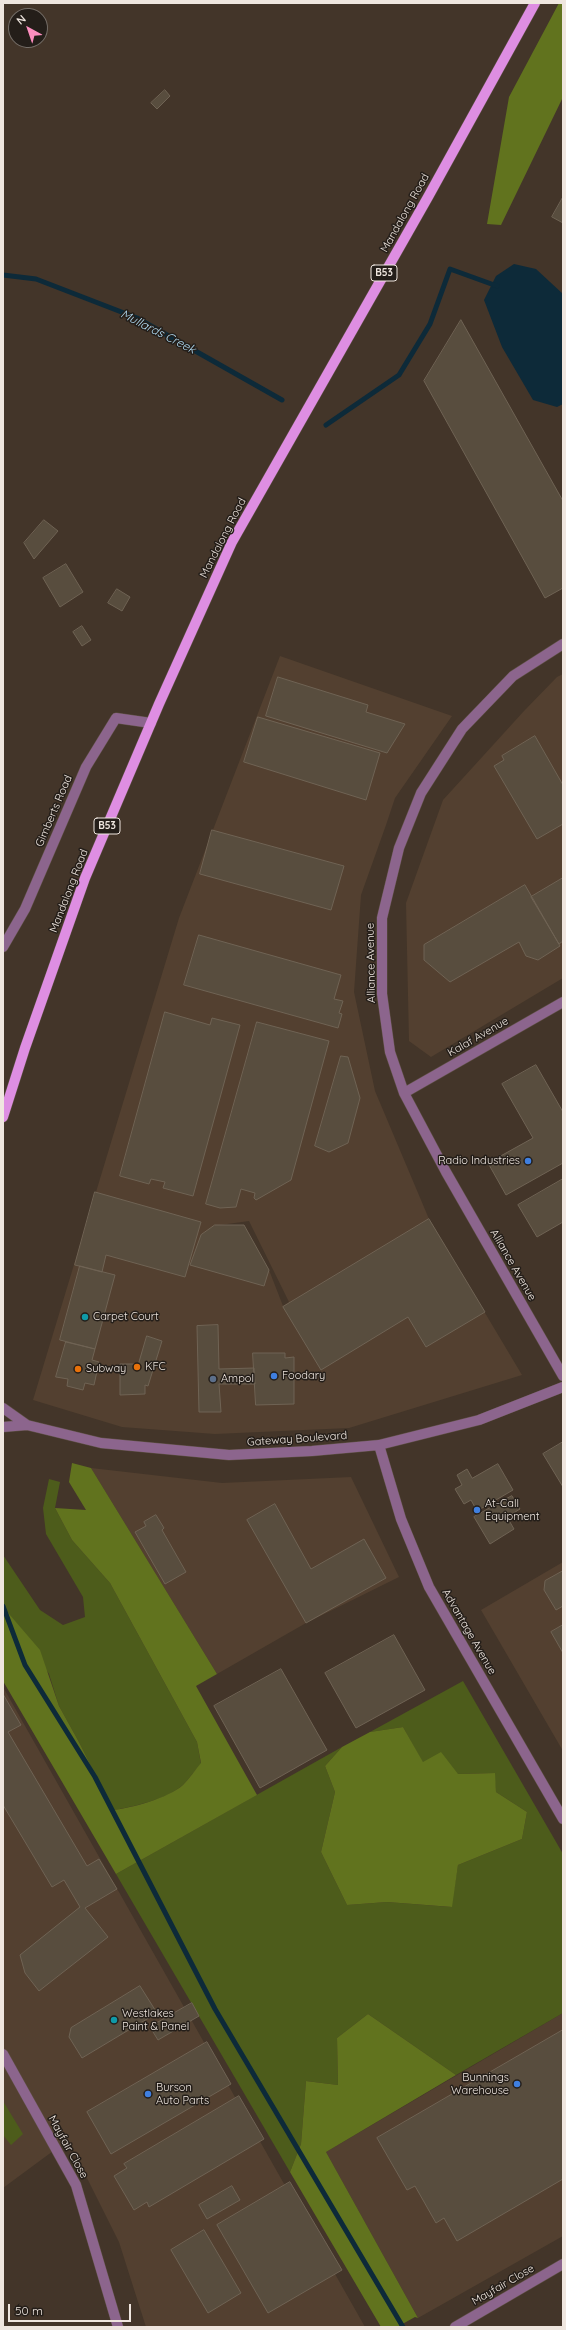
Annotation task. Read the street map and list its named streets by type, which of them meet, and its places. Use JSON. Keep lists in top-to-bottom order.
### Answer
{
  "streets": {
    "main road": ["Mandalong Road", "B53"],
    "street": [
      "Gimberts Road",
      "Alliance Avenue",
      "Kalaf Avenue",
      "Gateway Boulevard",
      "Advantage Avenue",
      "Mayfair Close"
    ]
  },
  "crossings": [
    ["Mandalong Road", "Gimberts Road"],
    ["Alliance Avenue", "Kalaf Avenue"],
    ["Gateway Boulevard", "Advantage Avenue"]
  ],
  "water": ["Mullards Creek"],
  "places": [
    "Radio Industries",
    "Carpet Court",
    "KFC",
    "Subway",
    "Foodary",
    "Ampol",
    "At-Call Equipment",
    "Westlakes Paint & Panel",
    "Bunnings Warehouse",
    "Burson Auto Parts"
  ],
  "scale_bar": "50 m",
  "north": "top left"
}
